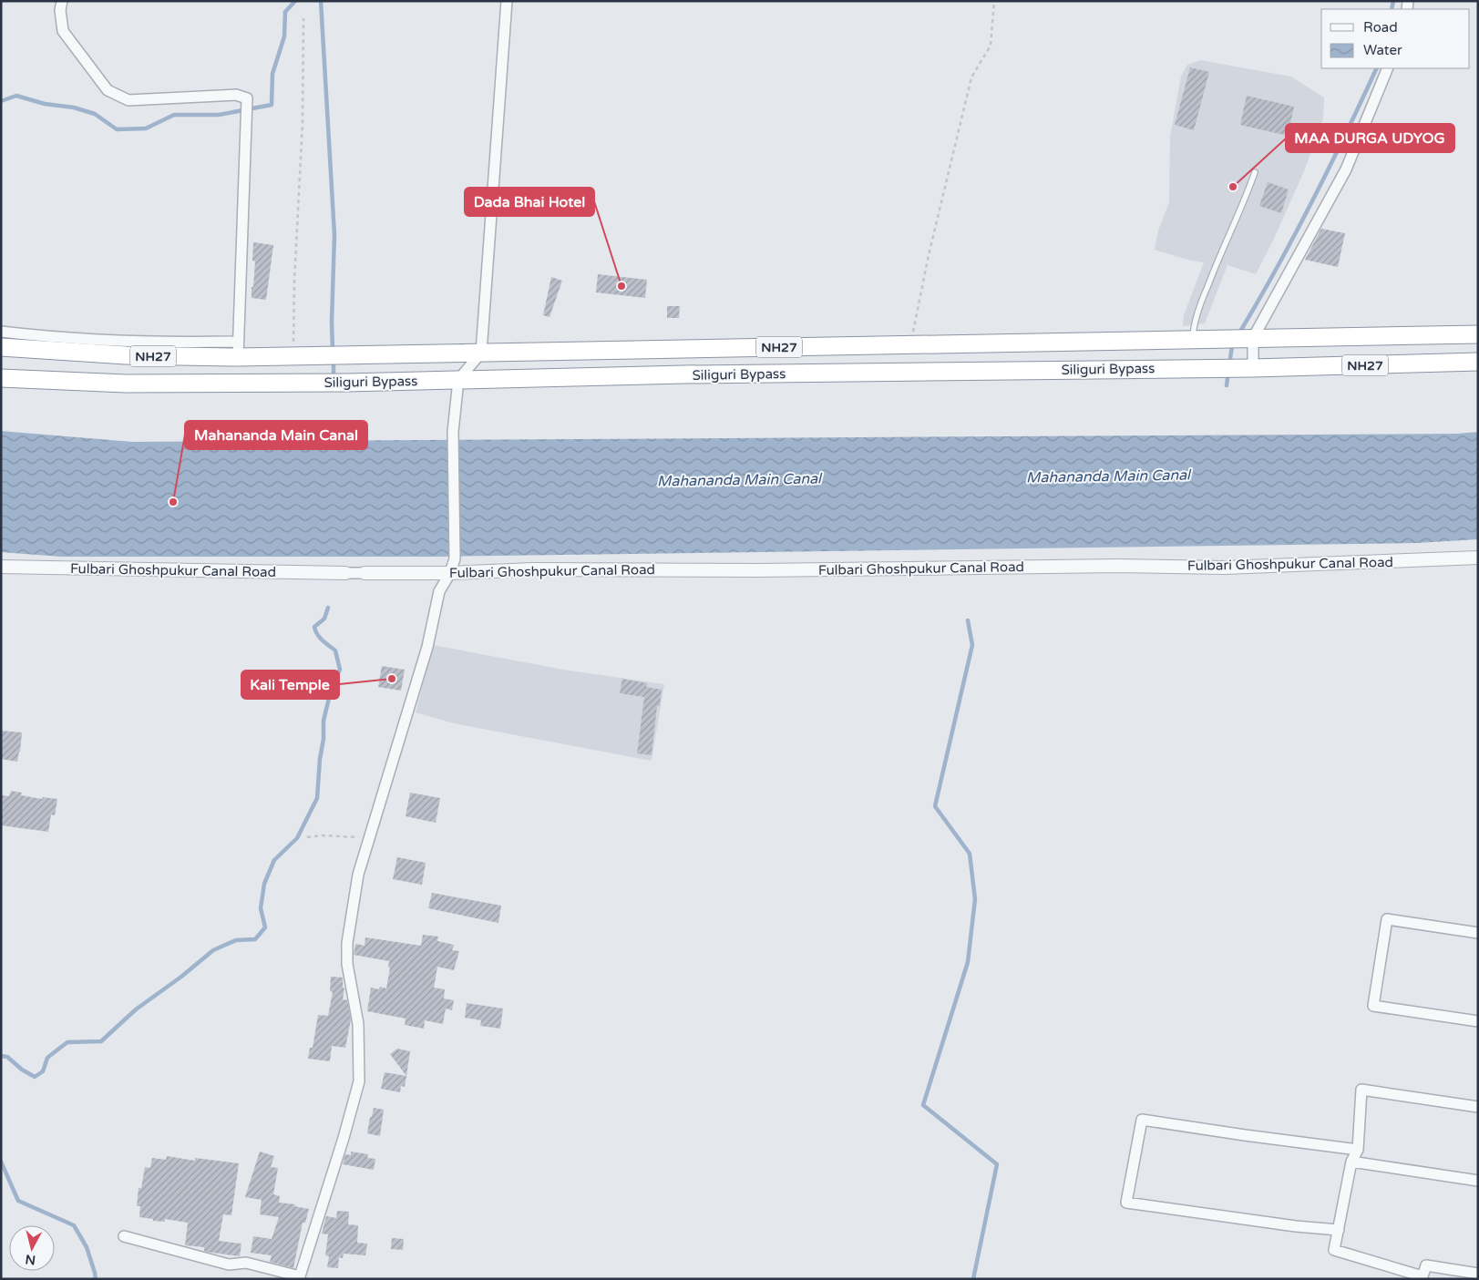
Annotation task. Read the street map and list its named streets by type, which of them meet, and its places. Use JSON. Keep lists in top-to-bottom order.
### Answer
{
  "streets": {
    "highway": ["NH27", "Siliguri Bypass"],
    "street": ["Fulbari Ghoshpukur Canal Road"]
  },
  "water": ["Mahananda Main Canal"],
  "places": [
    "MAA DURGA UDYOG",
    "Dada Bhai Hotel",
    "Mahananda Main Canal",
    "Kali Temple"
  ],
  "legend": ["Road", "Water"],
  "north": "bottom"
}
